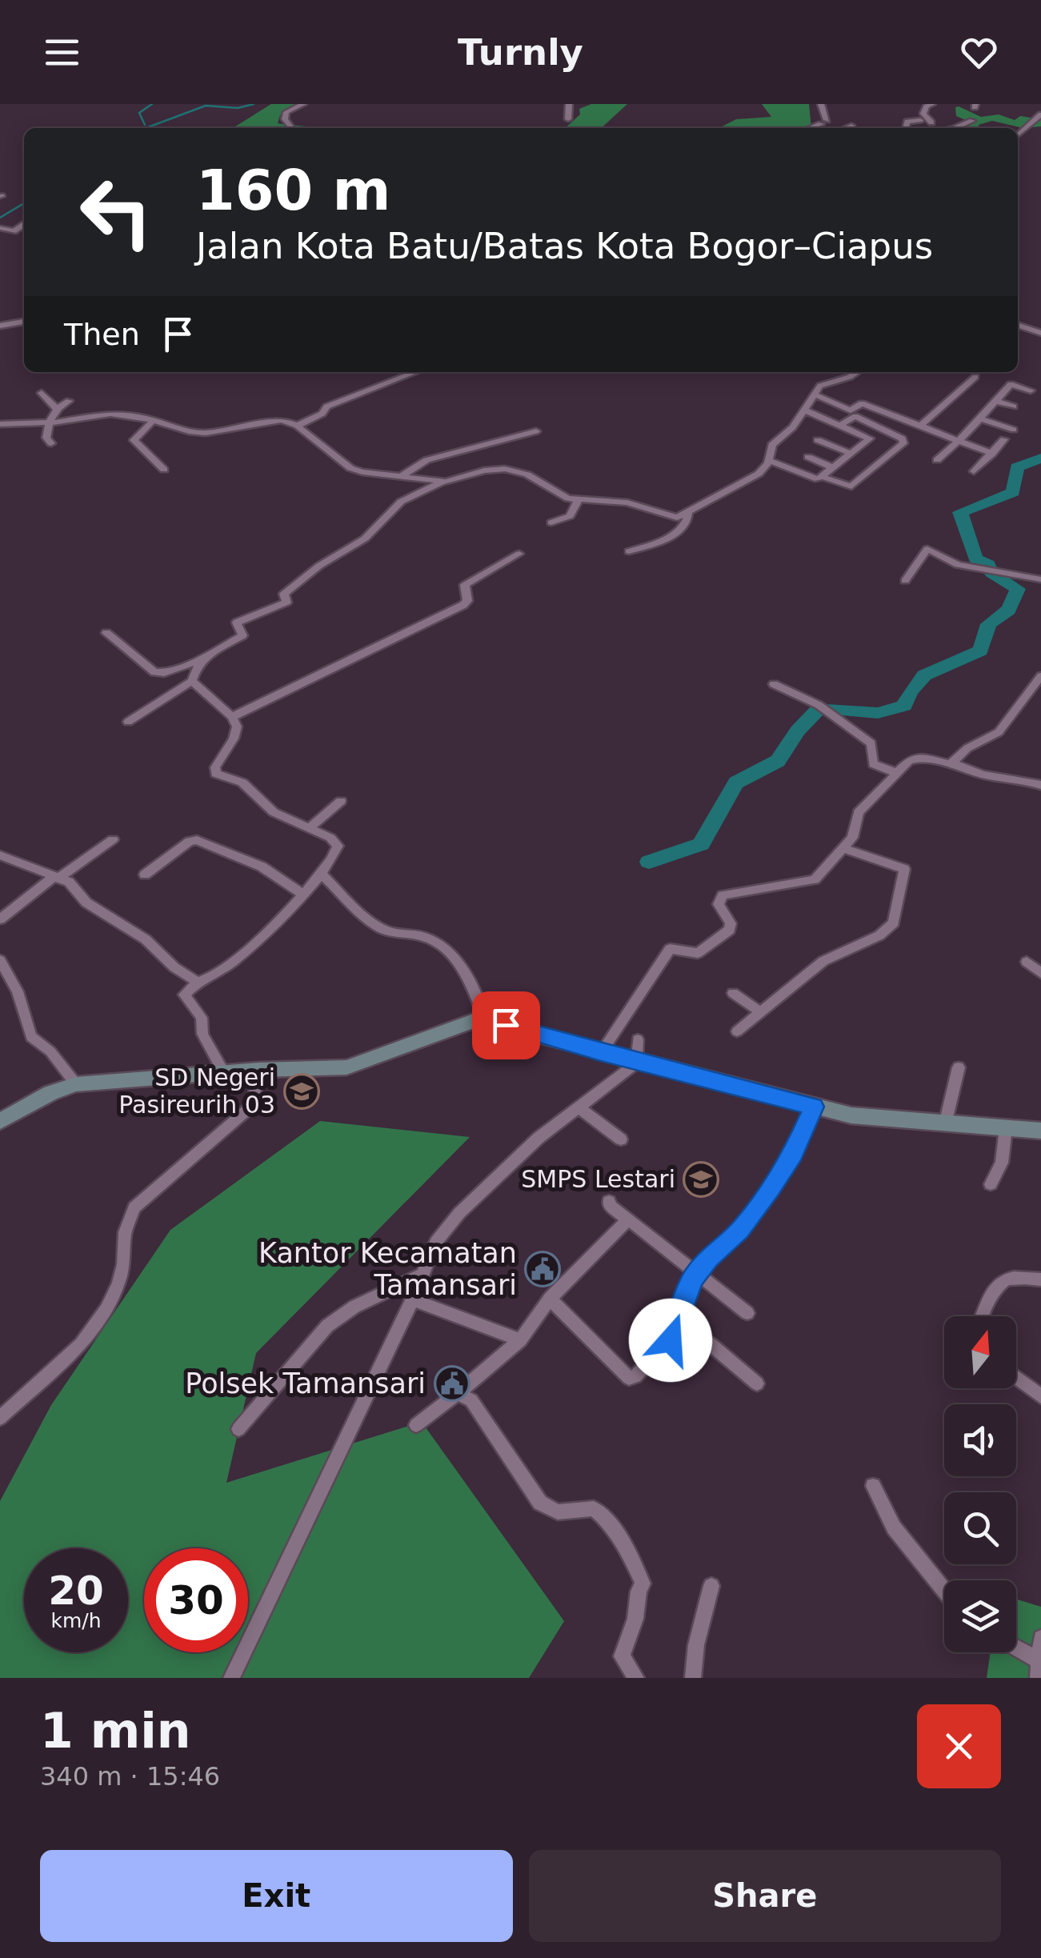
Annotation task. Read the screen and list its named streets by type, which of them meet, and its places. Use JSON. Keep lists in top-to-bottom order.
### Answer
{
  "places": {
    "school or university": ["SD Negeri Pasireurih 03", "SMPS Lestari"],
    "public building": ["Kantor Kecamatan Tamansari", "Polsek Tamansari"]
  },
  "north": "top",
  "page": {
    "header": "Turnly",
    "turn": ["160 m", "Jalan Kota Batu/Batas Kota Bogor–Ciapus"],
    "then": "Then",
    "speed": "20 km/h",
    "limit": "30",
    "heading": ["1 min", "340 m · 15:46"],
    "buttons": ["Exit", "Share"]
  }
}
